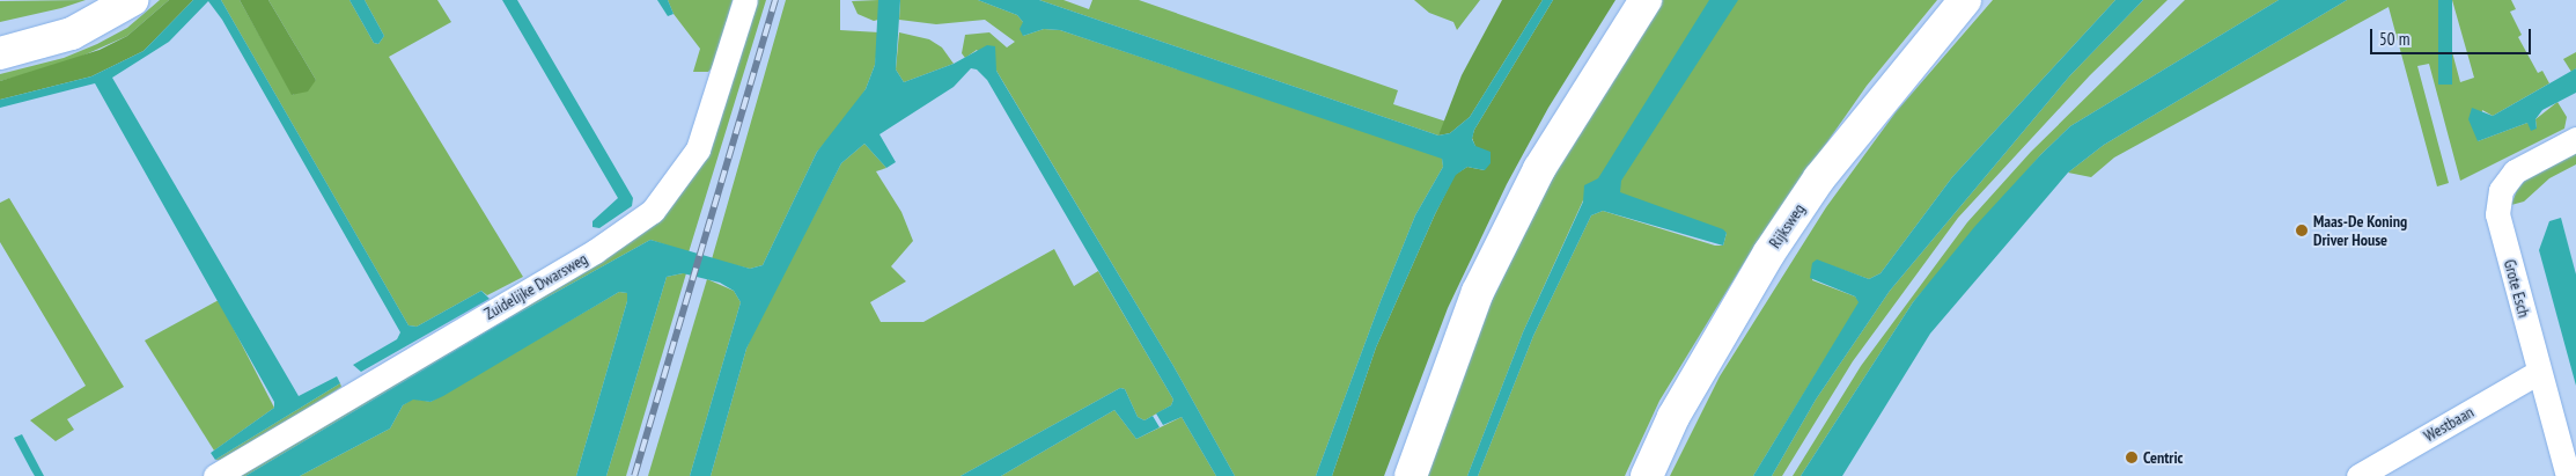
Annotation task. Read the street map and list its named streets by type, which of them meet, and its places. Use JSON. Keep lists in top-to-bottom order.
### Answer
{
  "streets": {
    "highway": ["Rijksweg"],
    "street": ["Zuidelijke Dwarsweg", "Grote Esch", "Westbaan"]
  },
  "crossings": [
    ["Grote Esch", "Westbaan"]
  ],
  "places": ["Maas-De Koning Driver House", "Centric"],
  "scale_bar": "50 m"
}
